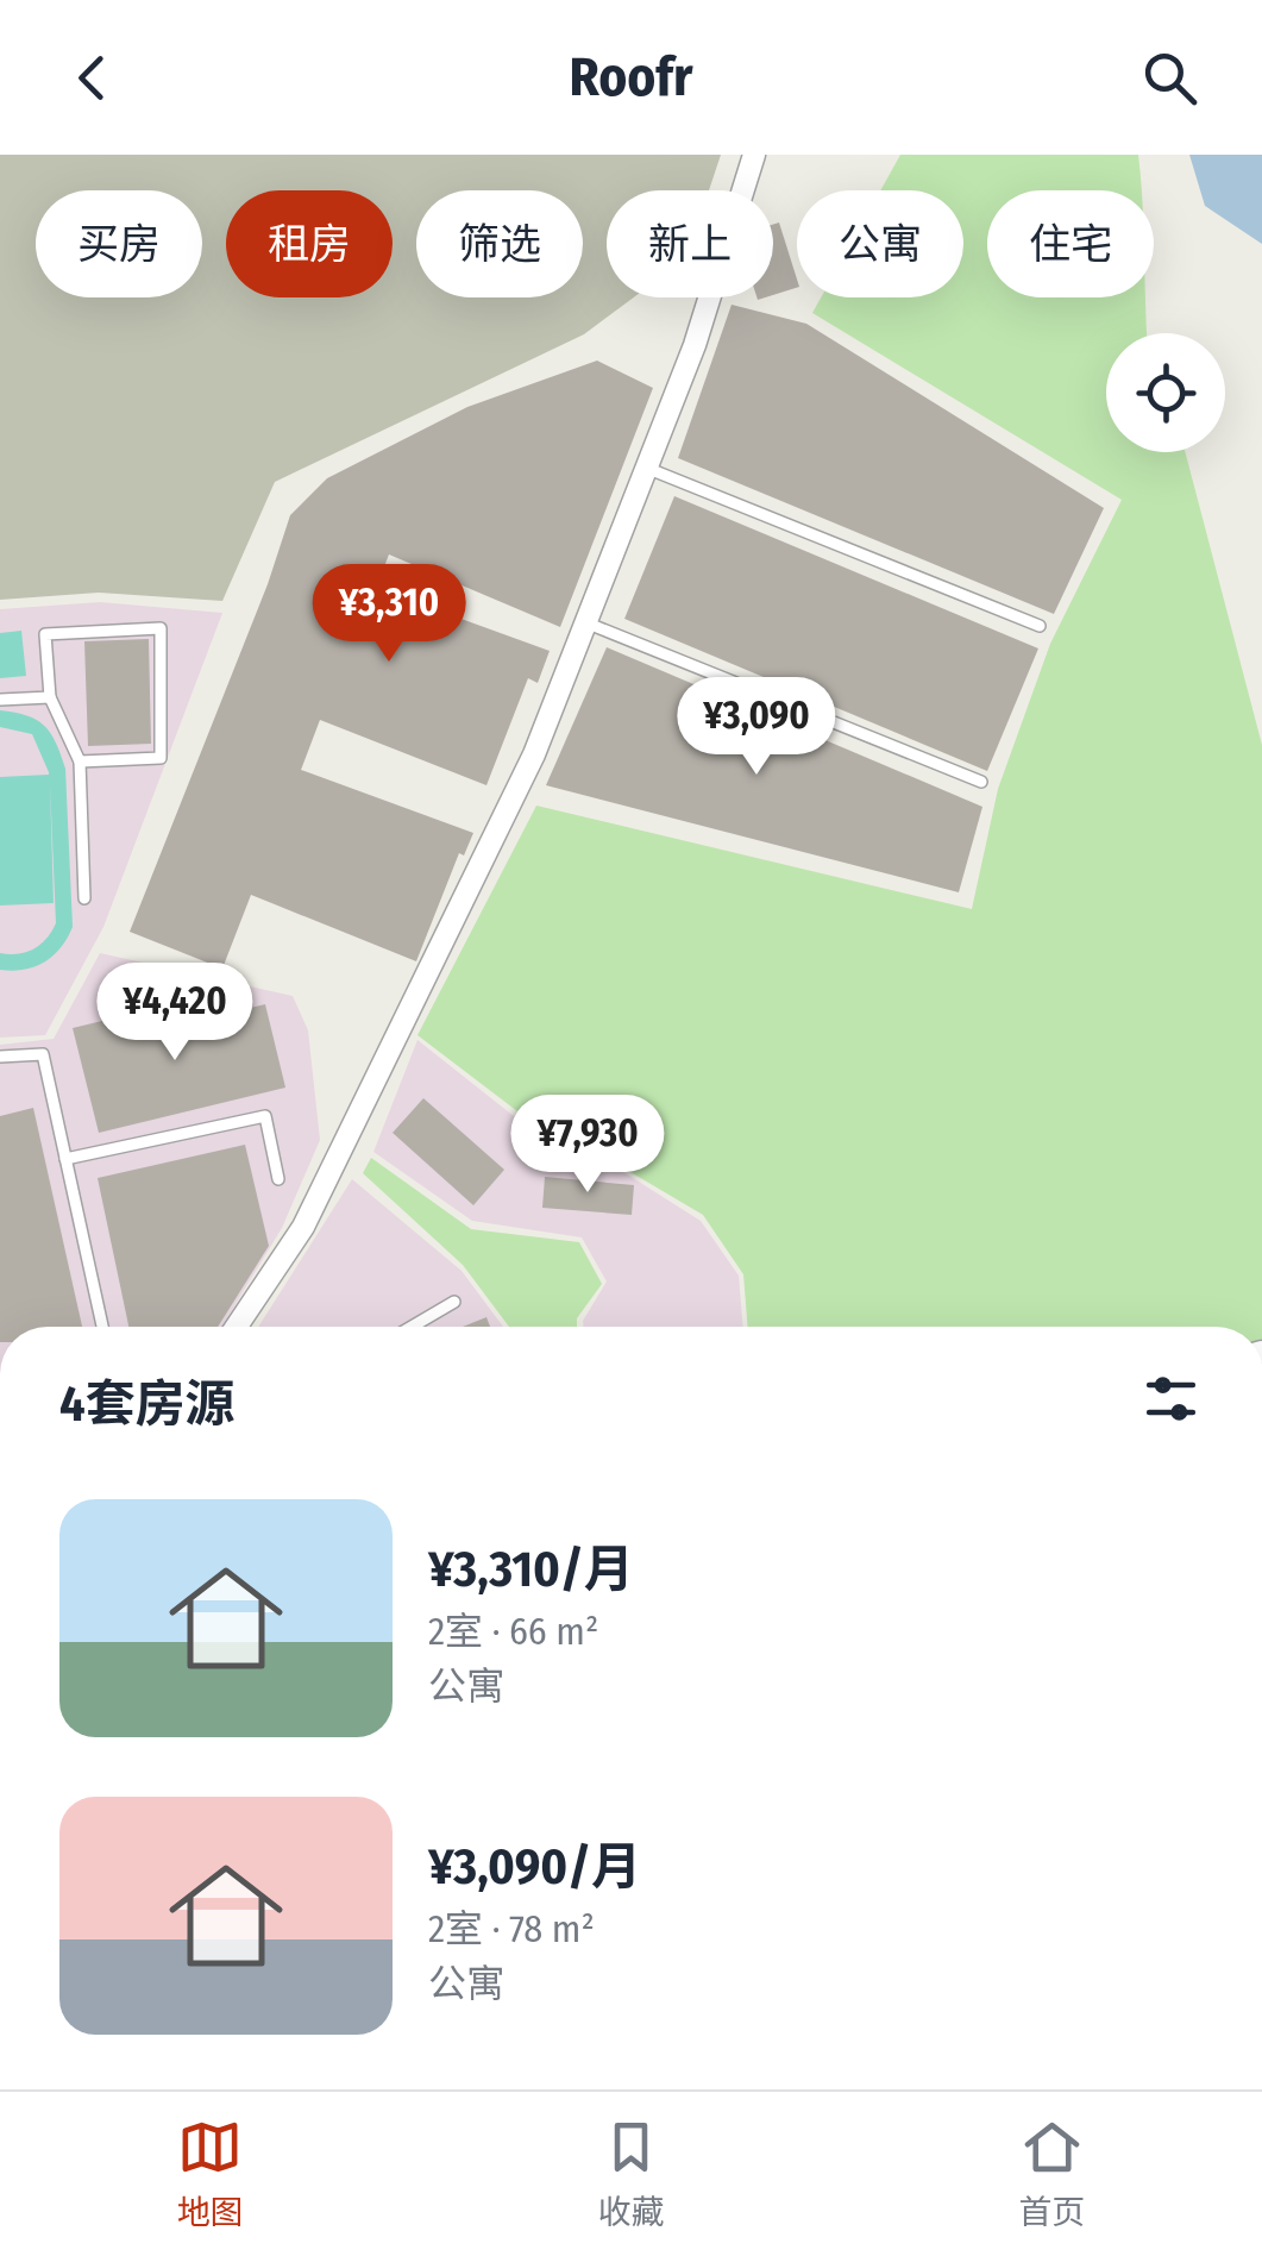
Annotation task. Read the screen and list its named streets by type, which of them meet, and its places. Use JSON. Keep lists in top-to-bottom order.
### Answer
{
  "page": {
    "header": "Roofr",
    "chip": [
      "买房",
      "租房",
      "筛选",
      "新上",
      "公寓",
      "住宅"
    ],
    "price": [
      "¥3,310",
      "¥3,090",
      "¥4,420",
      "¥7,930"
    ],
    "heading": "4套房源",
    "list": [
      {
        "name": "¥3,310/月",
        "note": "2室 · 66 m² · 公寓"
      },
      {
        "name": "¥3,090/月",
        "note": "2室 · 78 m² · 公寓"
      }
    ],
    "tabs": ["地图", "收藏", "首页"]
  }
}
